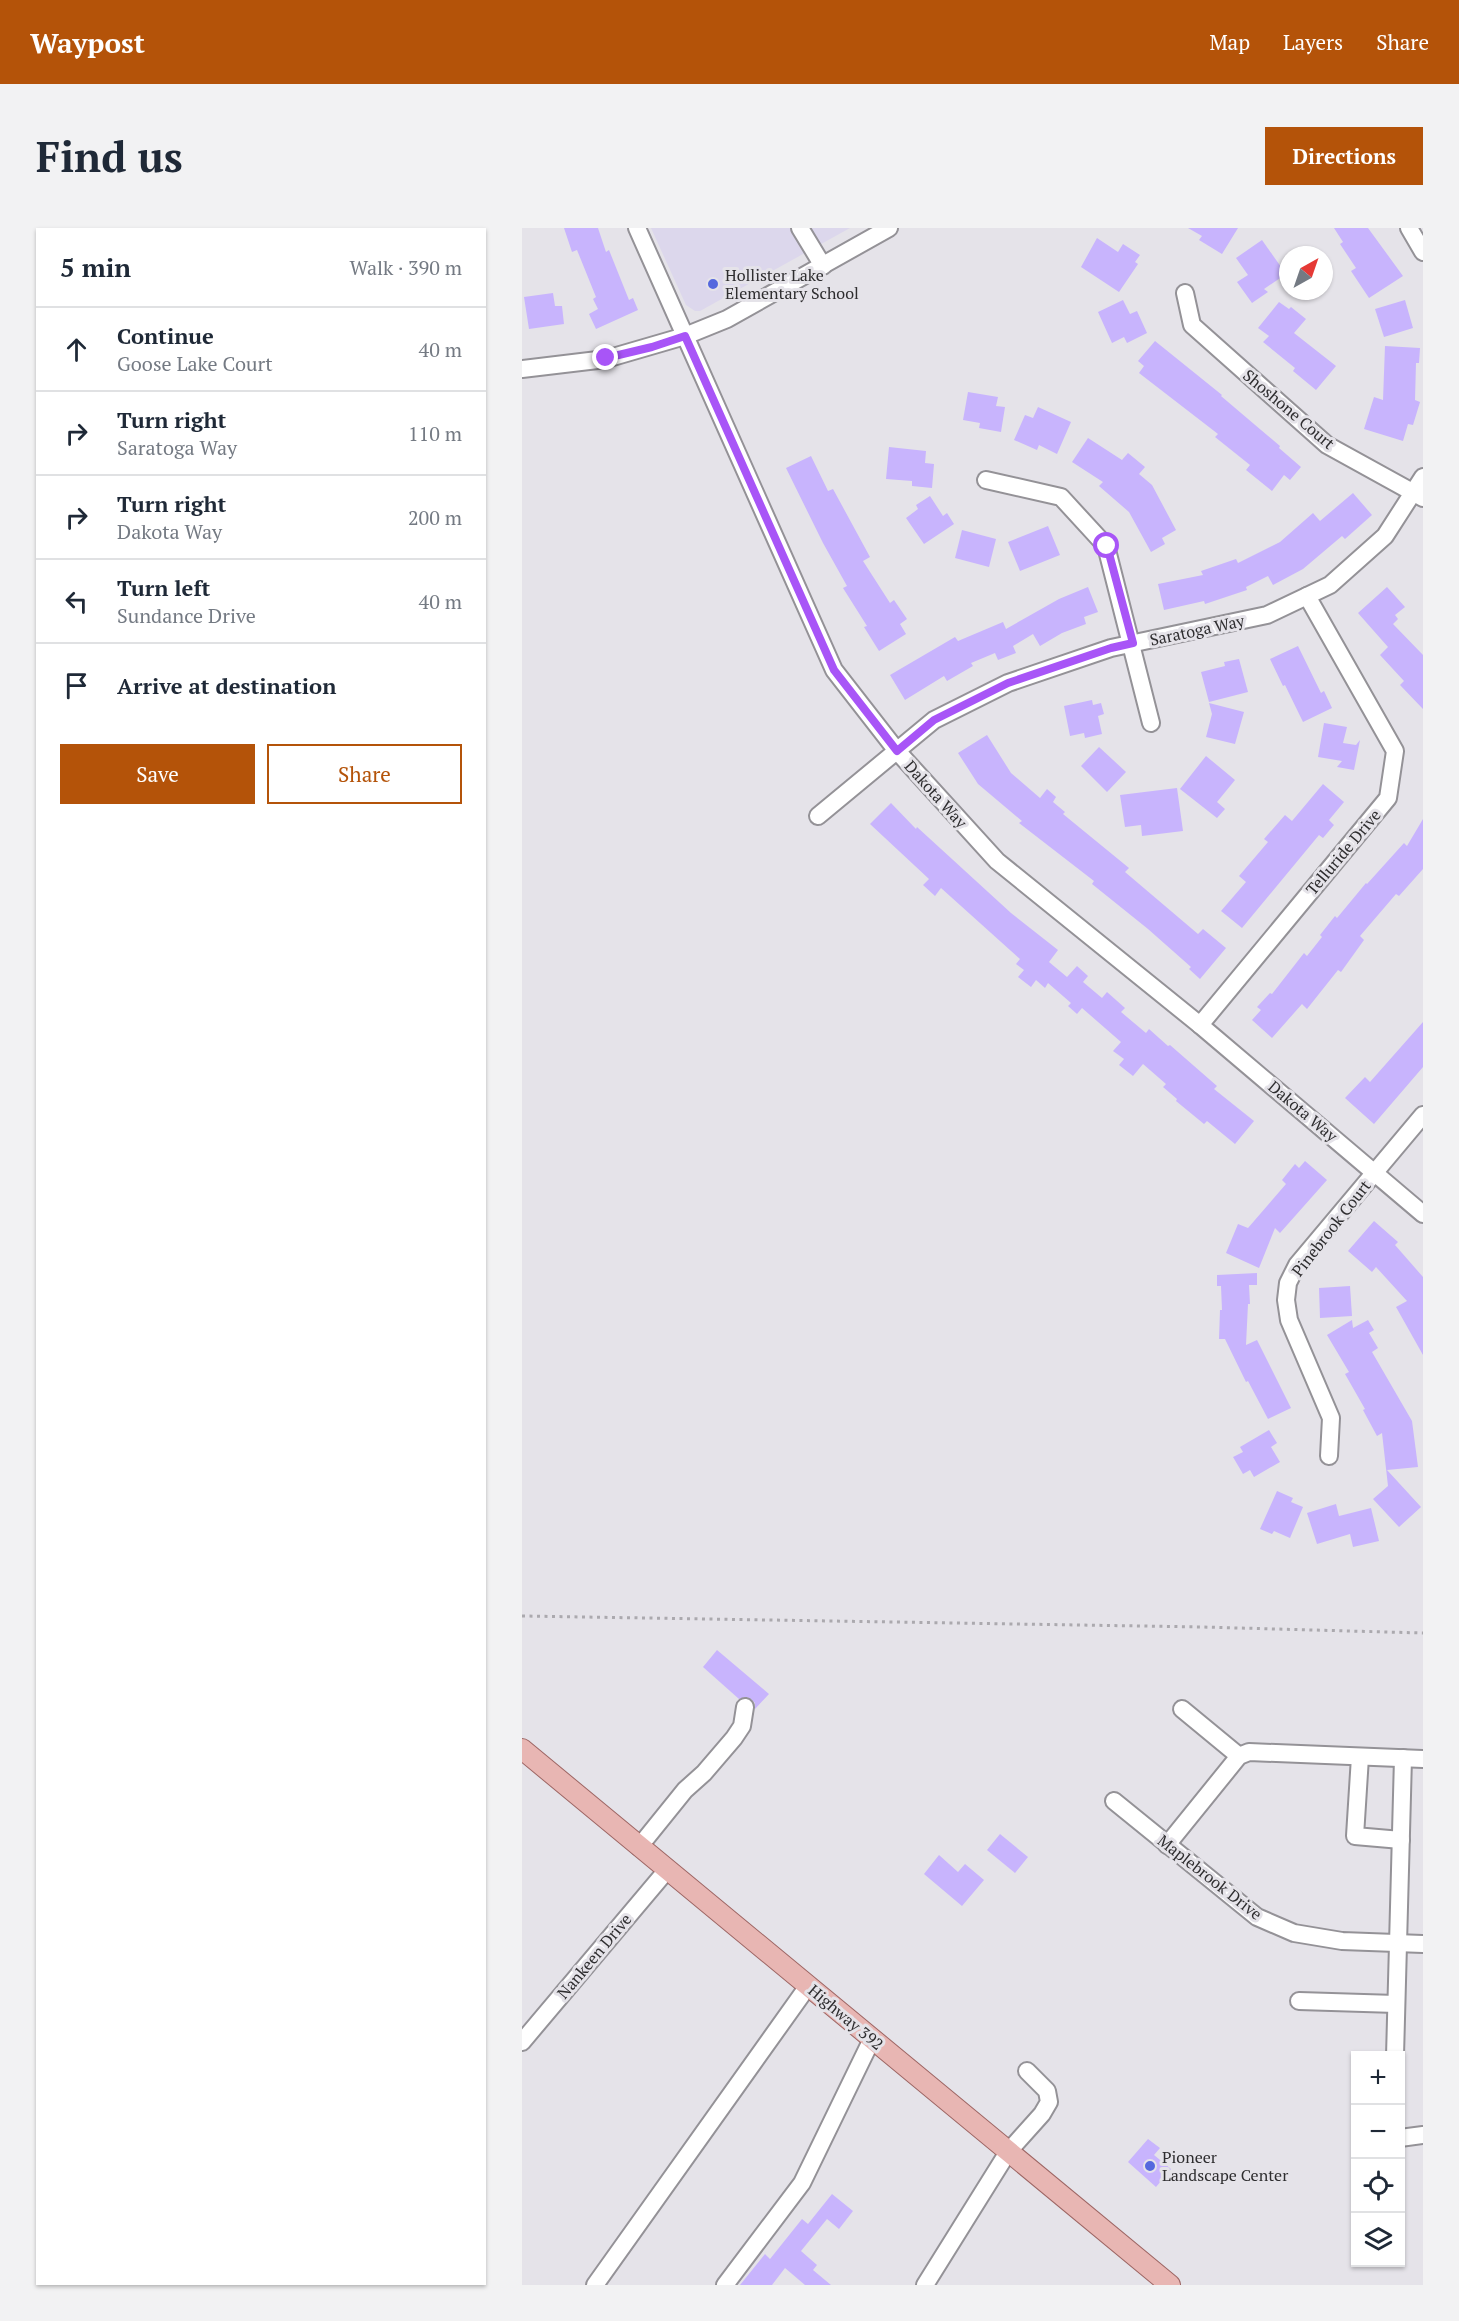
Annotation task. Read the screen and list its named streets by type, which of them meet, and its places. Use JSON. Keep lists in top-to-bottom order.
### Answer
{
  "streets": {
    "main road": ["Highway 392"],
    "street": [
      "Shoshone Court",
      "Saratoga Way",
      "Dakota Way",
      "Telluride Drive",
      "Pinebrook Court",
      "Maplebrook Drive",
      "Nankeen Drive"
    ]
  },
  "crossings": [
    ["Shoshone Court", "Saratoga Way"],
    ["Saratoga Way", "Dakota Way"],
    ["Saratoga Way", "Telluride Drive"],
    ["Dakota Way", "Telluride Drive"],
    ["Dakota Way", "Pinebrook Court"],
    ["Nankeen Drive", "Highway 392"]
  ],
  "places": ["Hollister Lake Elementary School", "Pioneer Landscape Center"],
  "north": "top right",
  "page": {
    "header": "Waypost",
    "nav": ["Map", "Layers", "Share"],
    "buttons": [
      "Directions",
      ["Save", "Share"]
    ],
    "title": "Find us",
    "heading": ["5 min", "Walk · 390 m"],
    "list": [
      ["Continue", "Goose Lake Court", "40 m"],
      ["Turn right", "Saratoga Way", "110 m"],
      ["Turn right", "Dakota Way", "200 m"],
      ["Turn left", "Sundance Drive", "40 m"],
      "Arrive at destination"
    ],
    "map_buttons": ["+", "−"]
  }
}
